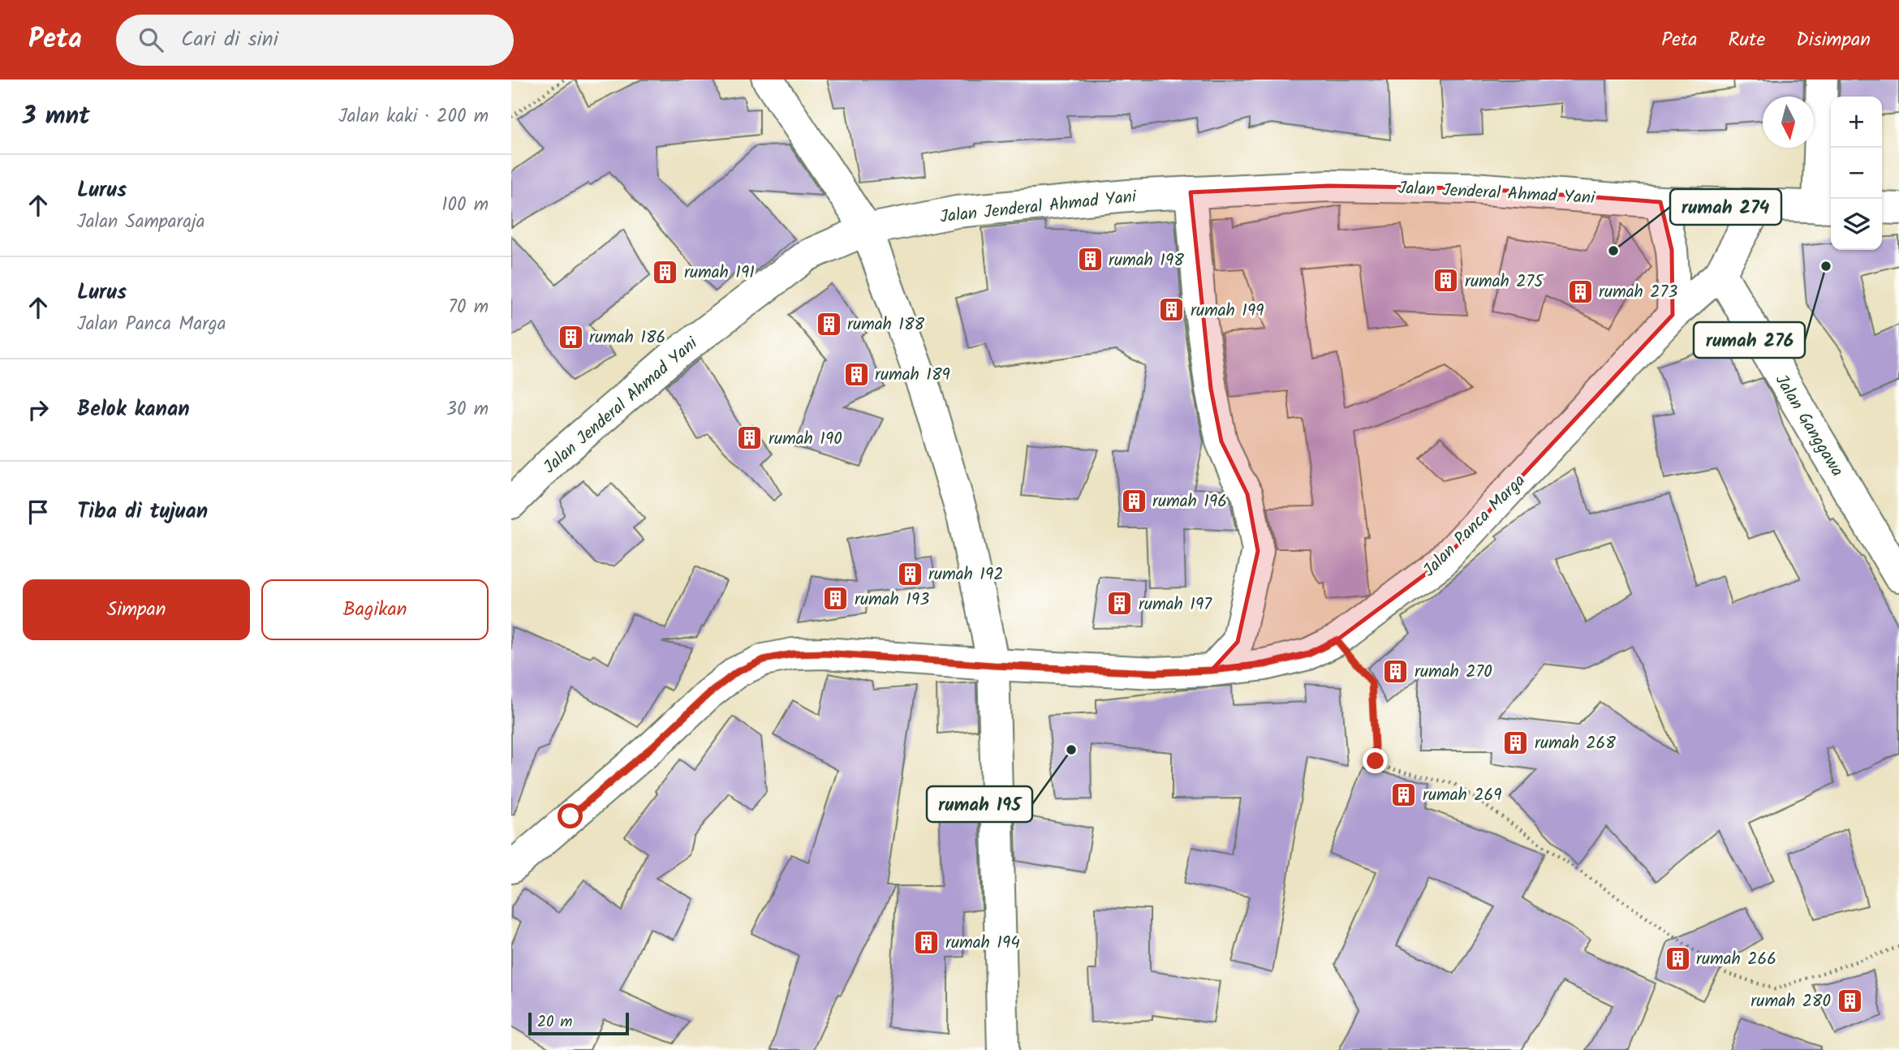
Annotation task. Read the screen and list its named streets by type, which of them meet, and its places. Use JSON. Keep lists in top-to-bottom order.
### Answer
{
  "streets": {
    "main road": ["Jalan Jenderal Ahmad Yani", "Jalan Ganggawa", "Jalan Panca Marga"]
  },
  "crossings": [
    ["Jalan Ganggawa", "Jalan Panca Marga"]
  ],
  "places": {
    "other": ["rumah 274", "rumah 276", "rumah 195"],
    "building": [
      "rumah 198",
      "rumah 191",
      "rumah 275",
      "rumah 273",
      "rumah 199",
      "rumah 188",
      "rumah 186",
      "rumah 189",
      "rumah 190",
      "rumah 196",
      "rumah 192",
      "rumah 193",
      "rumah 197",
      "rumah 270",
      "rumah 268",
      "rumah 269",
      "rumah 194",
      "rumah 266",
      "rumah 280"
    ]
  },
  "scale_bar": "20 m",
  "north": "bottom",
  "page": {
    "header": "Peta",
    "search": "Cari di sini",
    "nav": ["Peta", "Rute", "Disimpan"],
    "heading": ["3 mnt", "Jalan kaki · 200 m"],
    "map_buttons": ["+", "−"],
    "list": [
      ["Lurus", "Jalan Samparaja", "100 m"],
      ["Lurus", "Jalan Panca Marga", "70 m"],
      ["Belok kanan", "30 m"],
      "Tiba di tujuan"
    ],
    "buttons": ["Simpan", "Bagikan"],
    "scale": "20 m"
  }
}
